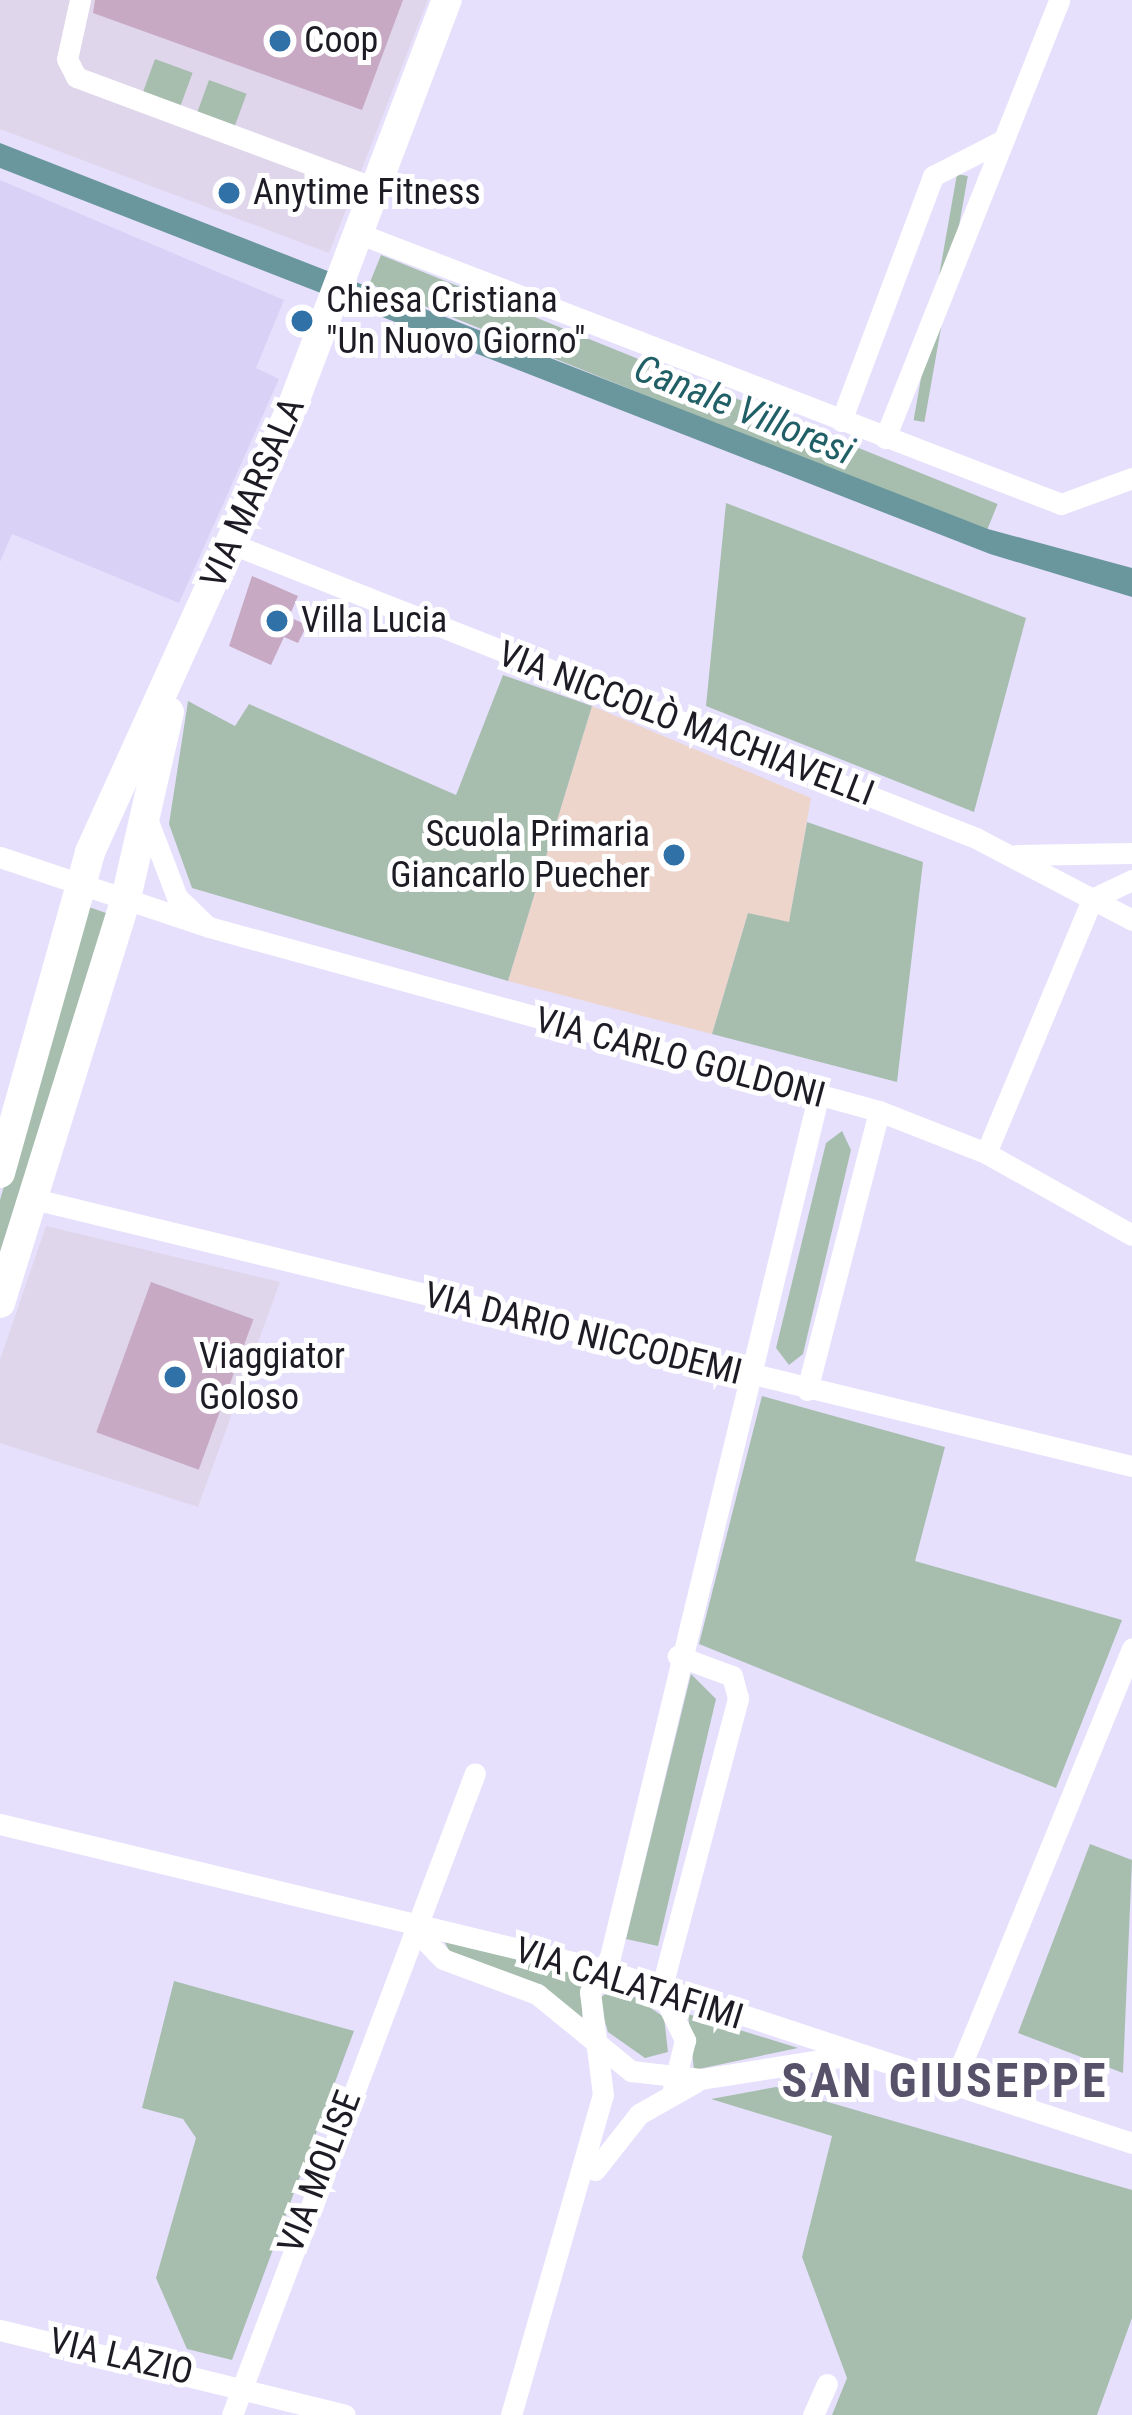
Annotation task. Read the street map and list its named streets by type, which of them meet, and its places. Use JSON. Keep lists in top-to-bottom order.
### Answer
{
  "streets": {
    "street": [
      "VIA MARSALA",
      "VIA NICCOLÒ MACHIAVELLI",
      "VIA CARLO GOLDONI",
      "VIA DARIO NICCODEMI",
      "VIA CALATAFIMI",
      "VIA MOLISE",
      "VIA LAZIO"
    ]
  },
  "crossings": [
    ["VIA MARSALA", "VIA NICCOLÒ MACHIAVELLI"],
    ["VIA MARSALA", "VIA CARLO GOLDONI"],
    ["VIA MARSALA", "VIA DARIO NICCODEMI"],
    ["VIA CALATAFIMI", "VIA MOLISE"],
    ["VIA MOLISE", "VIA LAZIO"]
  ],
  "districts": ["SAN GIUSEPPE"],
  "water": ["Canale Villoresi"],
  "places": [
    "Coop",
    "Anytime Fitness",
    "Chiesa Cristiana \"Un Nuovo Giorno\"",
    "Villa Lucia",
    "Scuola Primaria Giancarlo Puecher",
    "Viaggiator Goloso"
  ]
}
